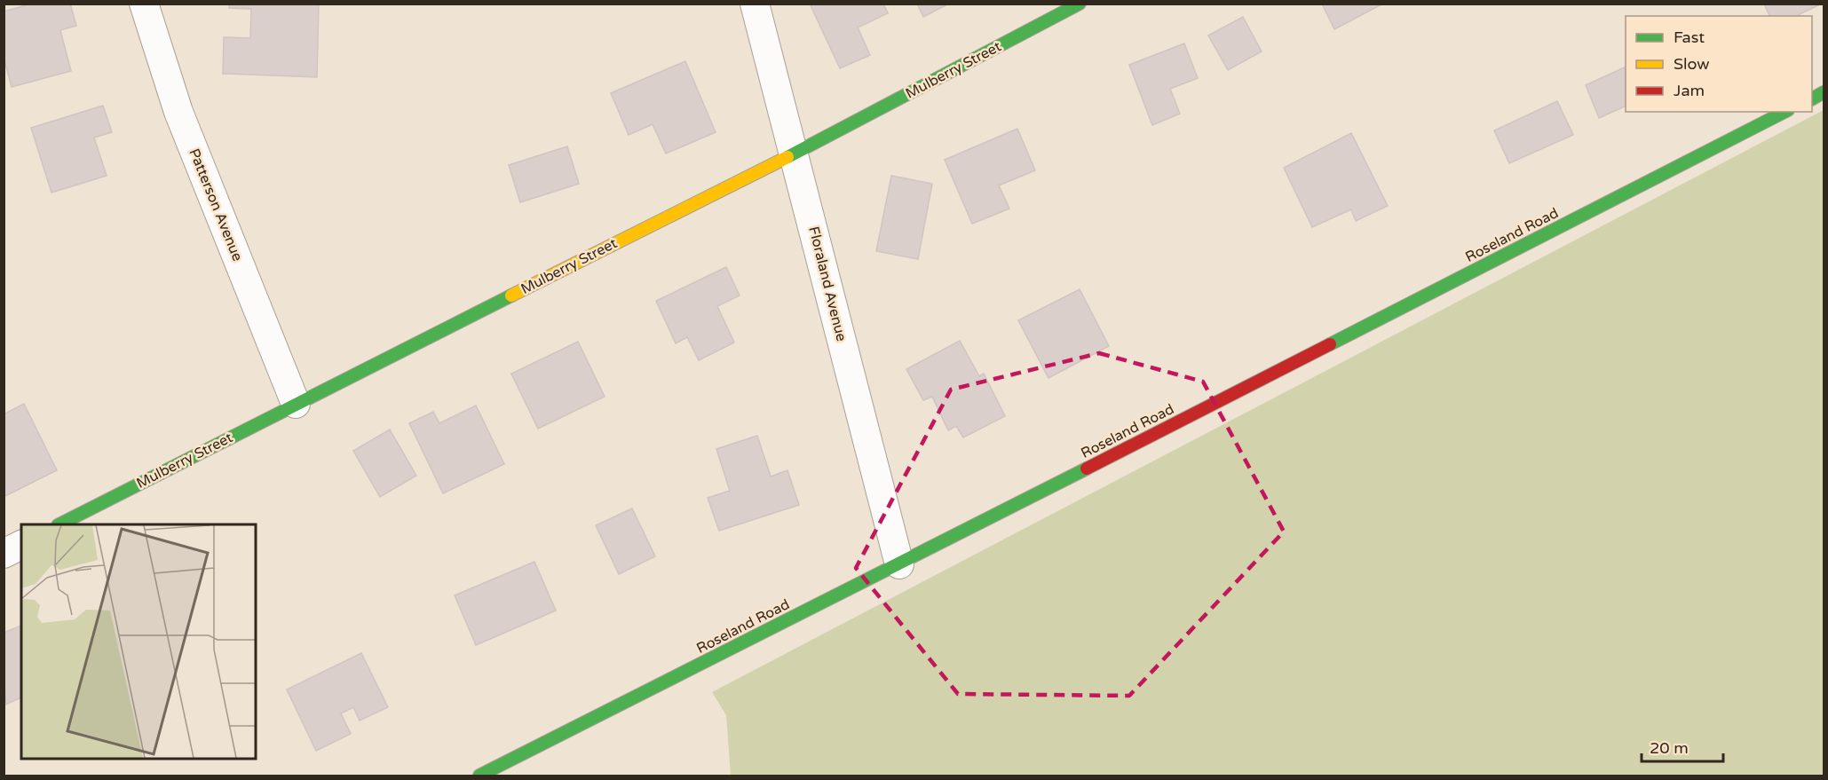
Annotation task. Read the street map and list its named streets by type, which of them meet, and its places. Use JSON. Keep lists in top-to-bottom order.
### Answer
{
  "streets": {
    "main road": ["Mulberry Street", "Roseland Road"],
    "street": ["Patterson Avenue", "Floraland Avenue"]
  },
  "crossings": [
    ["Mulberry Street", "Patterson Avenue"],
    ["Mulberry Street", "Floraland Avenue"],
    ["Roseland Road", "Floraland Avenue"]
  ],
  "legend": ["Fast", "Slow", "Jam"],
  "scale_bar": "20 m"
}
